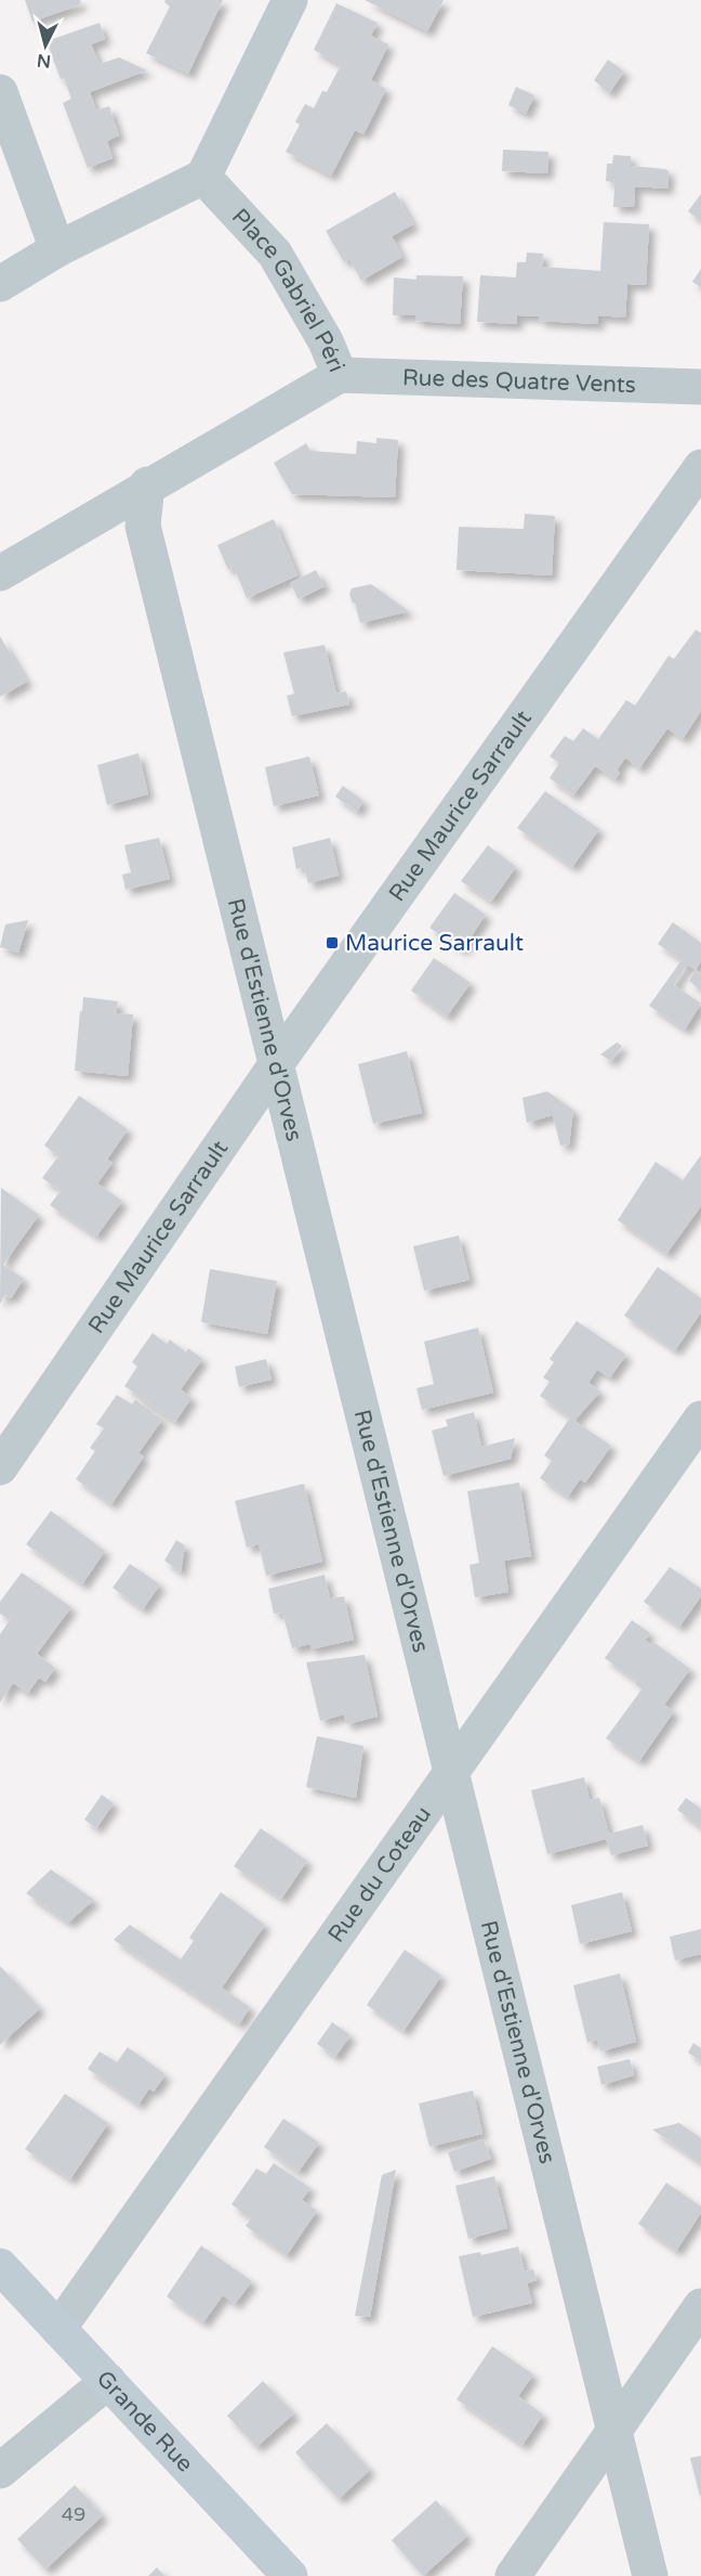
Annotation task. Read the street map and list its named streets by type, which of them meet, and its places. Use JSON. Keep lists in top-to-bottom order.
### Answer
{
  "streets": {
    "main road": ["Grande Rue"],
    "street": [
      "Place Gabriel Péri",
      "Rue des Quatre Vents",
      "Rue Maurice Sarrault",
      "Rue d'Estienne d'Orves",
      "Rue du Coteau"
    ]
  },
  "crossings": [
    ["Place Gabriel Péri", "Rue des Quatre Vents"],
    ["Place Gabriel Péri", "Rue d'Estienne d'Orves"],
    ["Rue Maurice Sarrault", "Rue d'Estienne d'Orves"],
    ["Rue d'Estienne d'Orves", "Rue du Coteau"],
    ["Rue du Coteau", "Grande Rue"]
  ],
  "places": {
    "transit": ["Maurice Sarrault"]
  },
  "house_numbers": ["49"],
  "north": "bottom"
}
